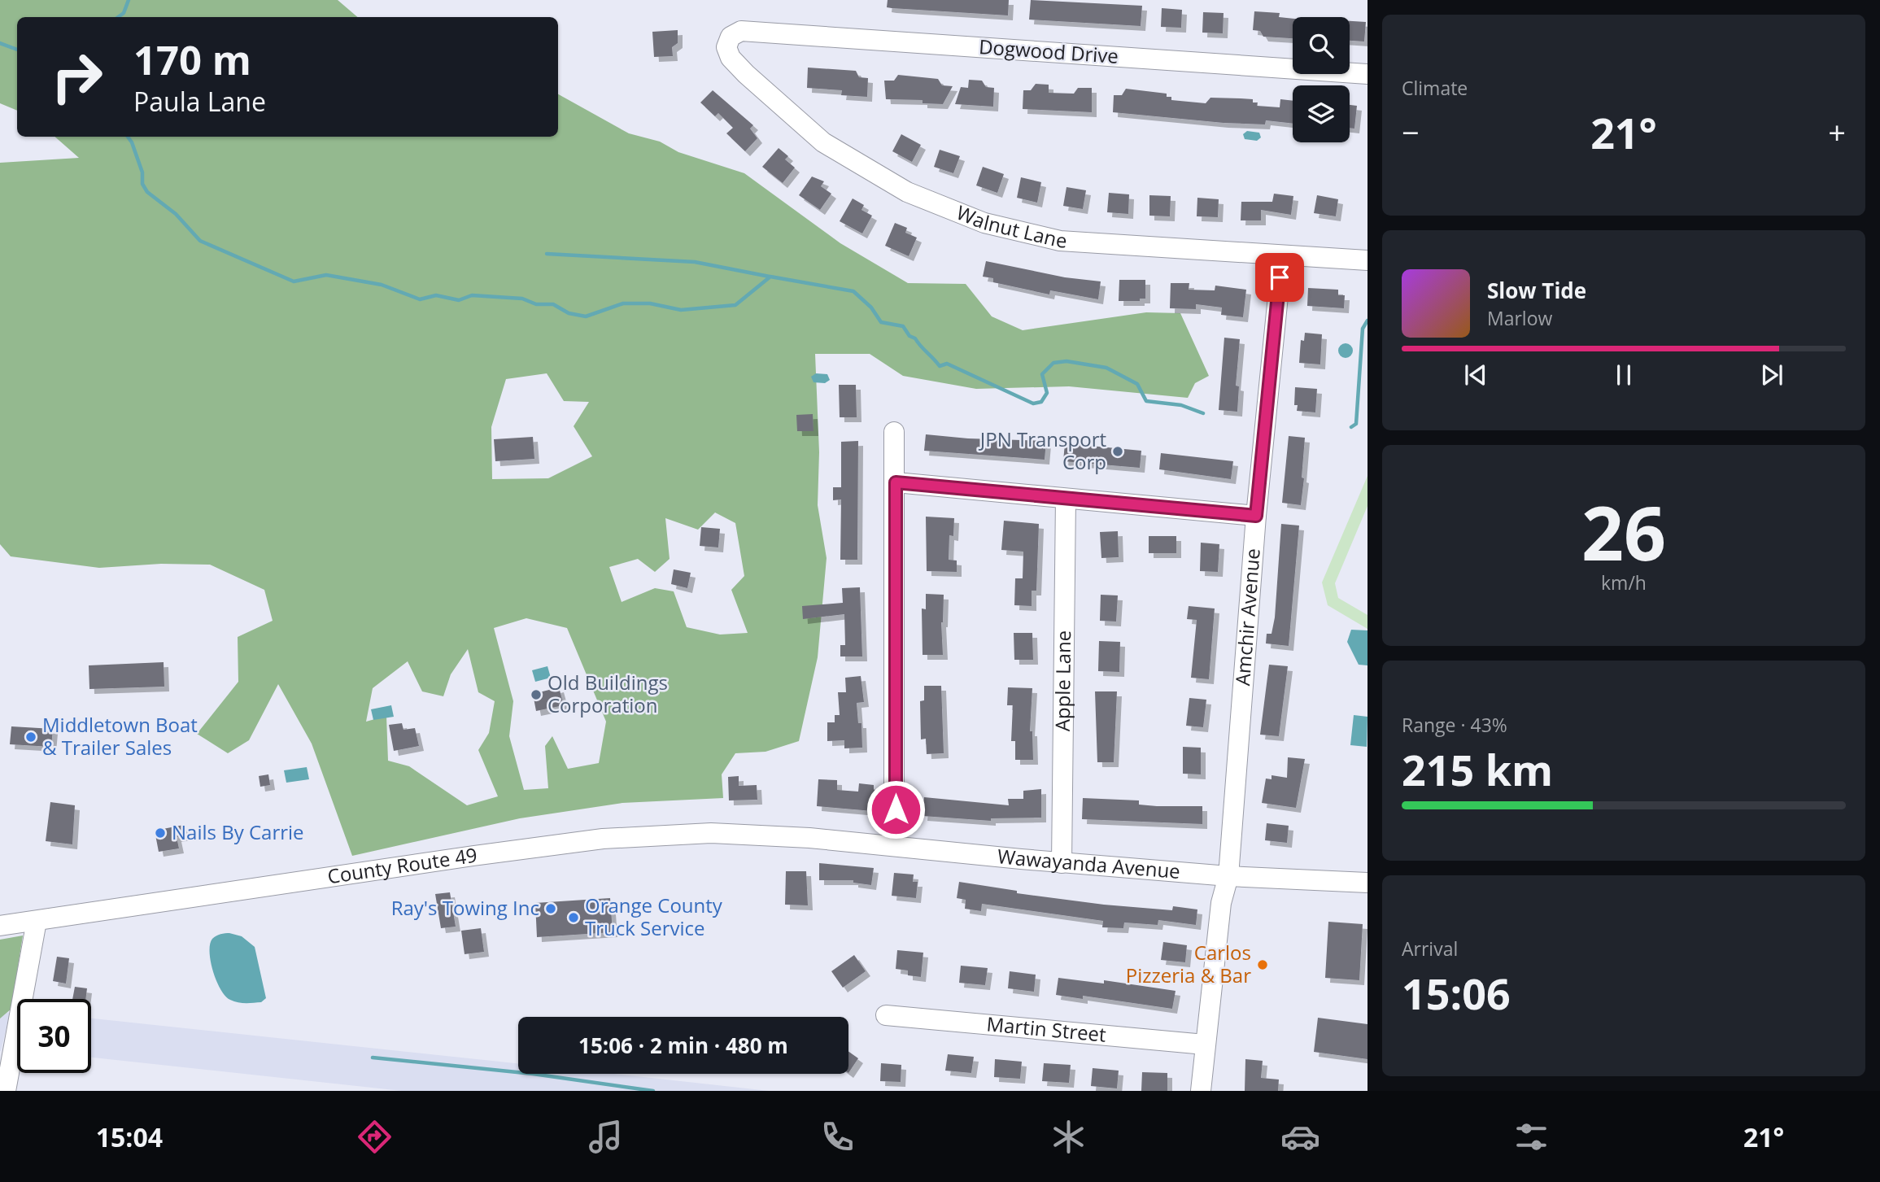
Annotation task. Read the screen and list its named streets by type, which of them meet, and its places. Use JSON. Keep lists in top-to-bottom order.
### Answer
{
  "streets": {
    "street": [
      "Dogwood Drive",
      "Walnut Lane",
      "Amchir Avenue",
      "Apple Lane",
      "Wawayanda Avenue",
      "County Route 49",
      "Martin Street"
    ]
  },
  "crossings": [
    ["Dogwood Drive", "Walnut Lane"],
    ["Walnut Lane", "Amchir Avenue"],
    ["Amchir Avenue", "Wawayanda Avenue"],
    ["Amchir Avenue", "Martin Street"],
    ["Apple Lane", "Wawayanda Avenue"],
    ["Wawayanda Avenue", "County Route 49"]
  ],
  "places": [
    "JPN Transport Corp",
    "Old Buildings Corporation",
    "Middletown Boat & Trailer Sales",
    "Nails By Carrie",
    "Ray's Towing Inc",
    "Orange County Truck Service",
    "Carlos Pizzeria & Bar"
  ],
  "page": {
    "tile": [
      "Climate",
      ["26", "km/h"],
      ["Range · 43%", "215 km"],
      ["Arrival", "15:06"]
    ],
    "turn": ["170 m", "Paula Lane"],
    "heat": ["−", "21°", "+"],
    "song": ["Slow Tide", "Marlow"],
    "limit": "30",
    "trip": "15:06 · 2 min · 480 m",
    "tabs": ["15:04", "21°"]
  }
}
